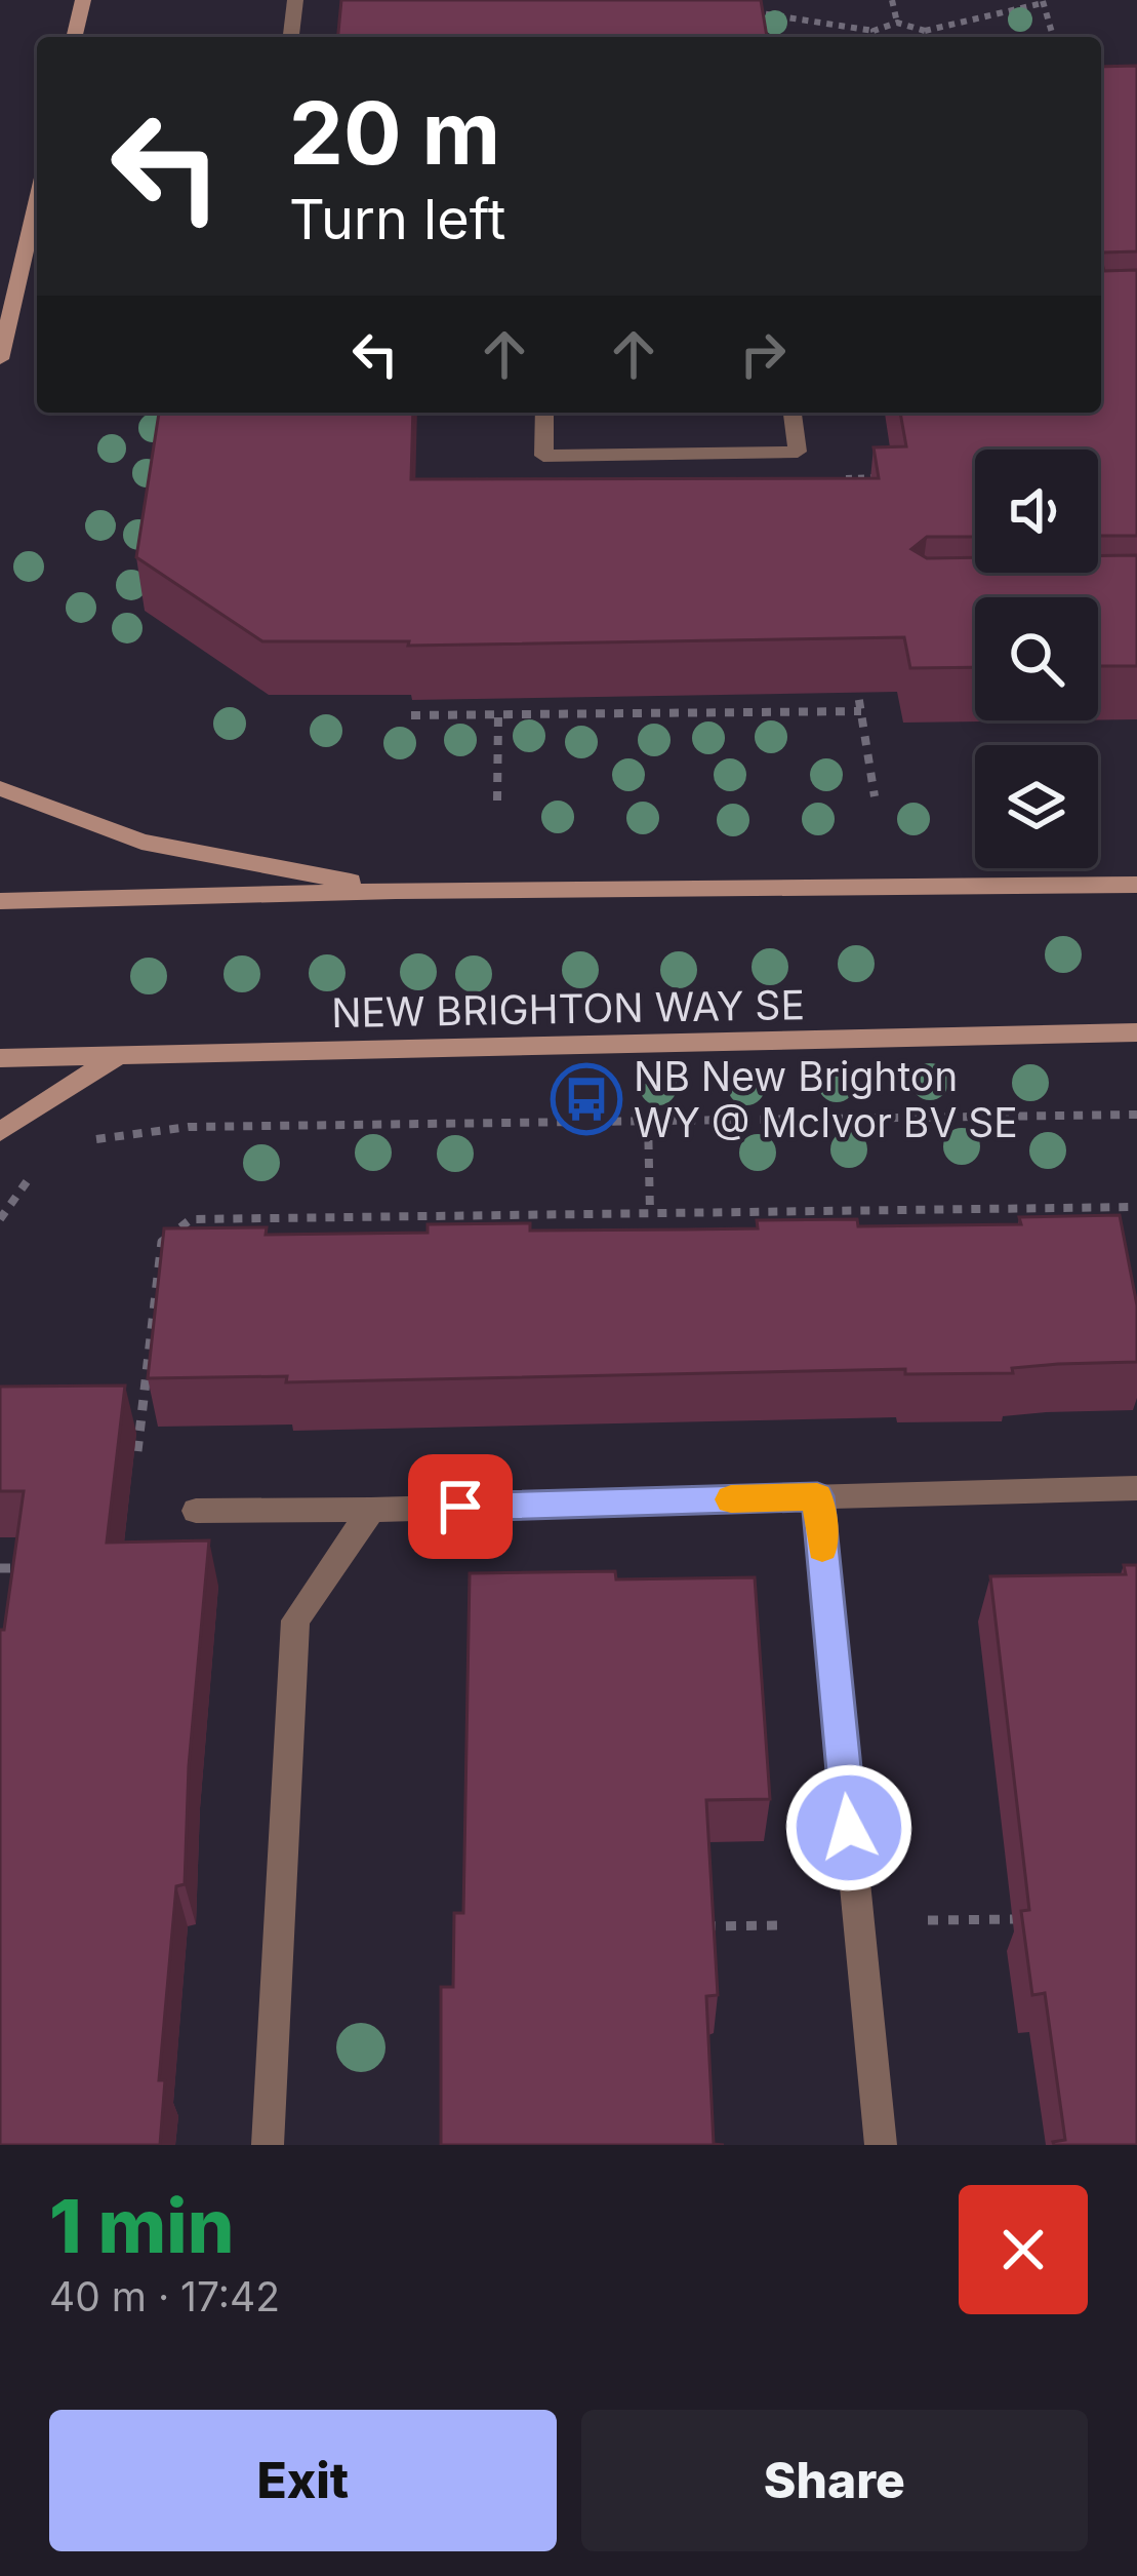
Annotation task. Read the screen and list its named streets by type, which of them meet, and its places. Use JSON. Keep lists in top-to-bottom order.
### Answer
{
  "streets": {
    "street": ["NEW BRIGHTON WAY SE"]
  },
  "places": {
    "bus stop": ["NB New Brighton WY @ McIvor BV SE"]
  },
  "page": {
    "turn": ["20 m", "Turn left"],
    "heading": ["1 min", "40 m · 17:42"],
    "buttons": ["Exit", "Share"]
  }
}
